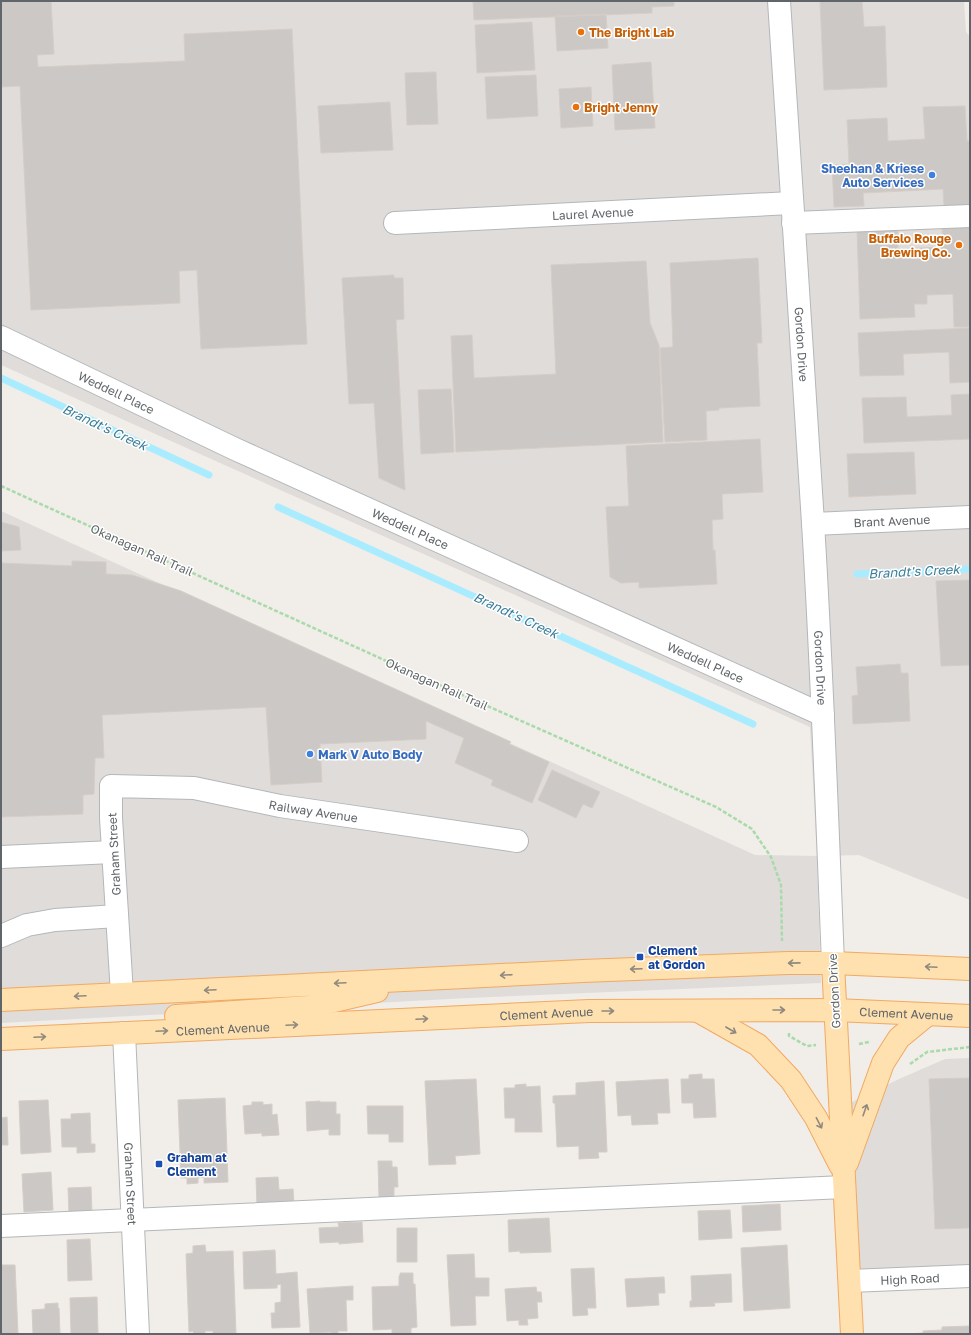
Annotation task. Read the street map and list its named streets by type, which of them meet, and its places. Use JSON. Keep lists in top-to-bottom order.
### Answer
{
  "streets": {
    "main road": ["Gordon Drive", "Clement Avenue"],
    "street": [
      "Laurel Avenue",
      "Weddell Place",
      "Brant Avenue",
      "Railway Avenue",
      "Graham Street",
      "High Road"
    ],
    "path": ["Okanagan Rail Trail"]
  },
  "crossings": [
    ["Laurel Avenue", "Gordon Drive"],
    ["Gordon Drive", "Weddell Place"],
    ["Gordon Drive", "Brant Avenue"],
    ["Gordon Drive", "Clement Avenue"],
    ["Gordon Drive", "High Road"],
    ["Railway Avenue", "Graham Street"],
    ["Graham Street", "Clement Avenue"]
  ],
  "water": ["Brandt's Creek"],
  "places": {
    "other": [
      "The Bright Lab",
      "Bright Jenny",
      "Sheehan & Kriese Auto Services",
      "Buffalo Rouge Brewing Co.",
      "Mark V Auto Body"
    ],
    "transit": ["Clement at Gordon", "Graham at Clement"]
  }
}
